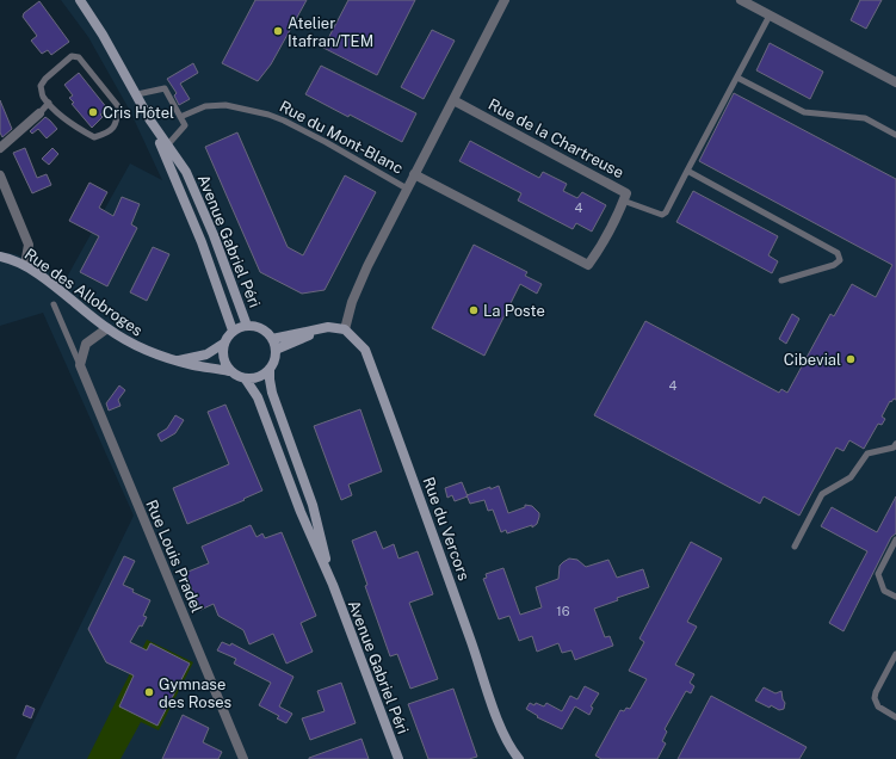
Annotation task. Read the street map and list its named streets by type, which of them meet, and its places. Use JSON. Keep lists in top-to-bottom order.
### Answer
{
  "streets": {
    "main road": ["Avenue Gabriel Péri", "Rue des Allobroges", "Rue du Vercors"],
    "street": ["Rue du Mont-Blanc", "Rue de la Chartreuse", "Rue Louis Pradel"]
  },
  "crossings": [
    ["Rue du Mont-Blanc", "Rue de la Chartreuse"],
    ["Rue du Mont-Blanc", "Rue du Vercors"],
    ["Avenue Gabriel Péri", "Rue des Allobroges"]
  ],
  "places": [
    "Atelier Itafran/TEM",
    "Cris Hôtel",
    "La Poste",
    "Cibevial",
    "Gymnase des Roses"
  ],
  "house_numbers": ["4", "4", "16"]
}
